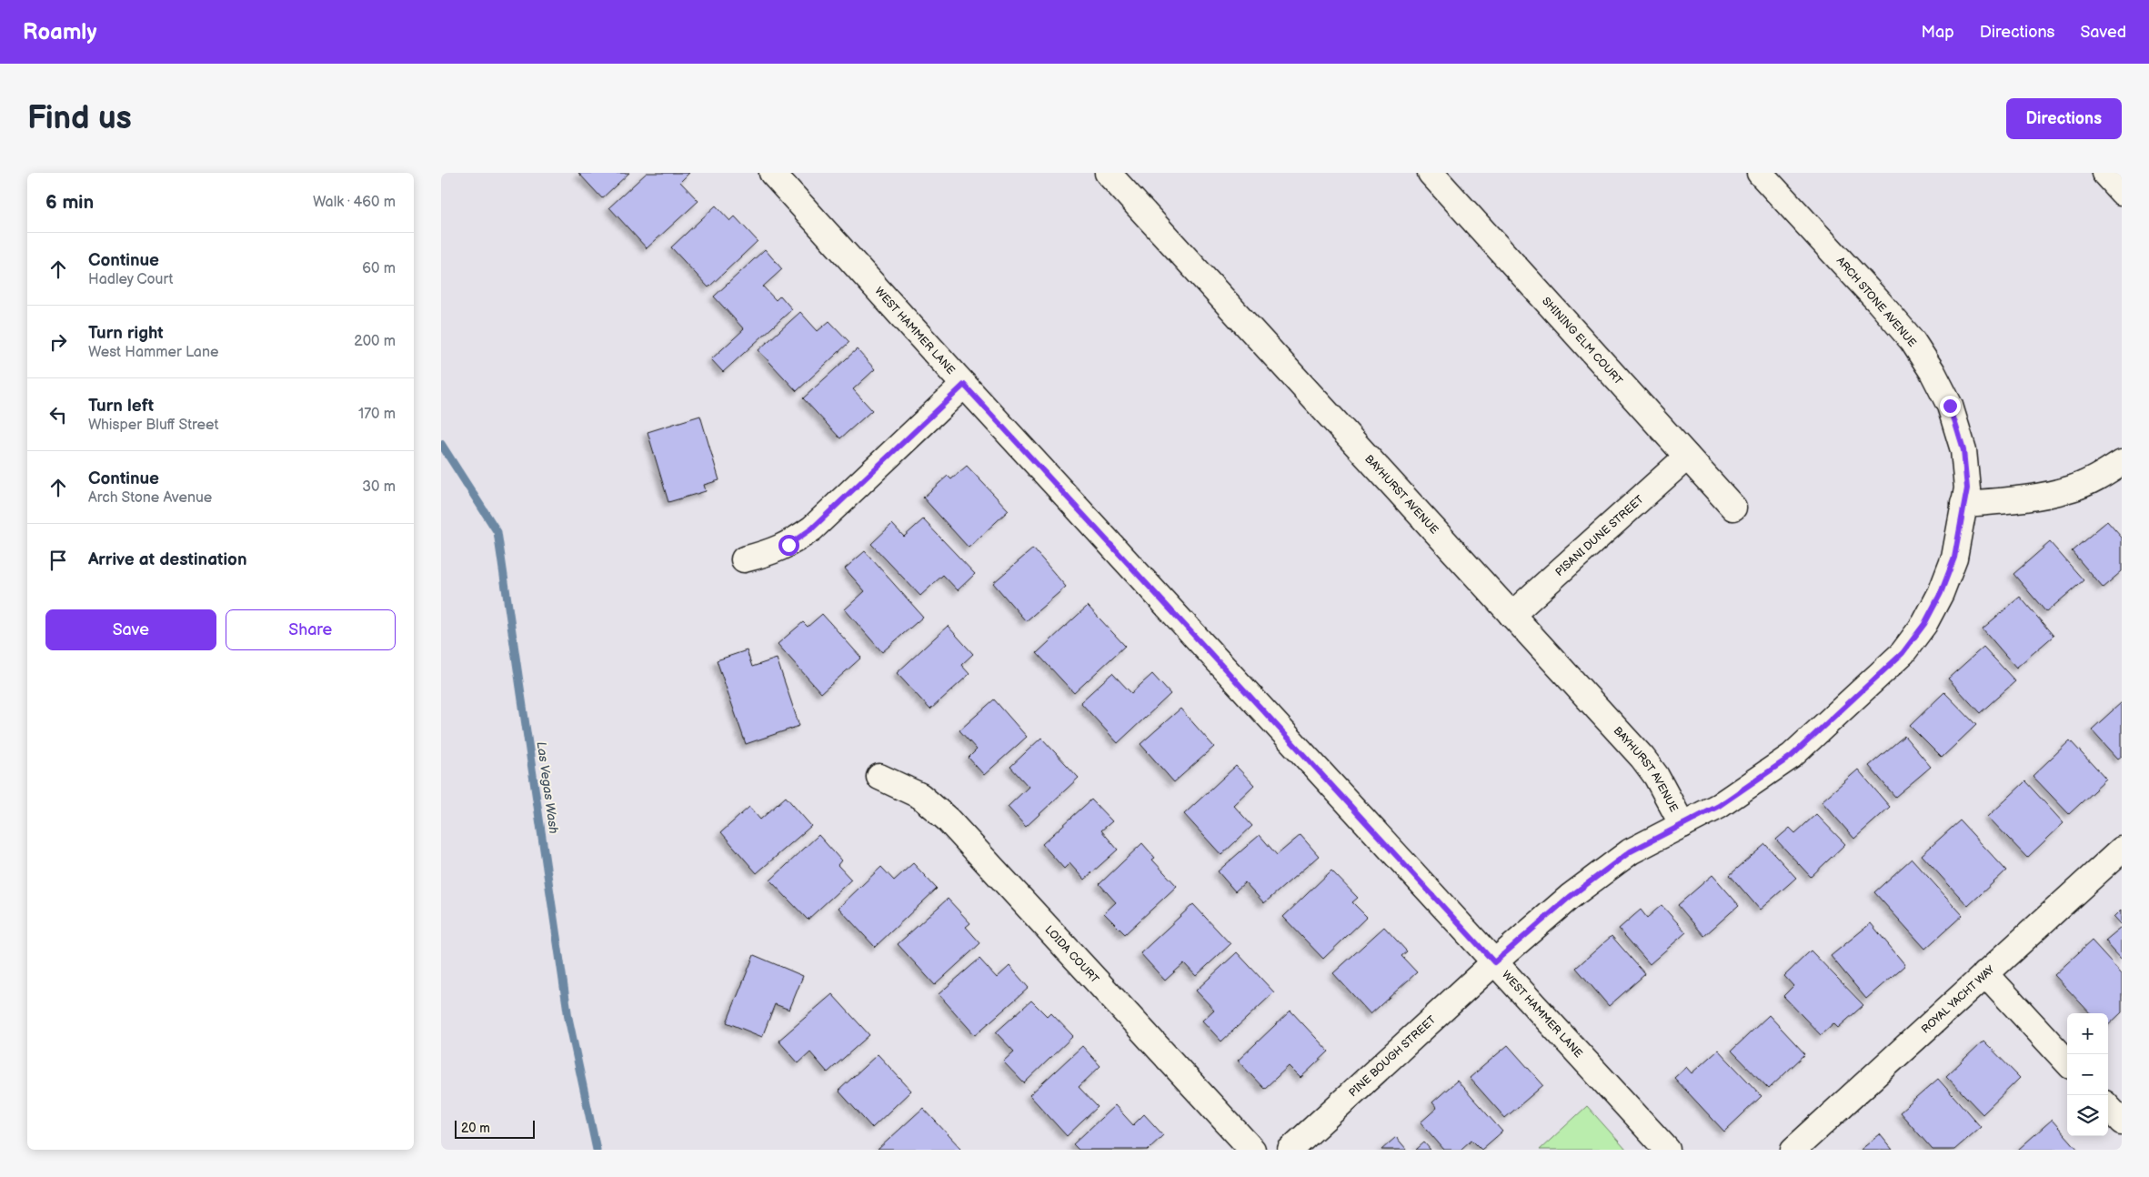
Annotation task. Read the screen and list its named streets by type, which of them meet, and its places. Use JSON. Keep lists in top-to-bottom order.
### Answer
{
  "streets": {
    "street": [
      "ARCH STONE AVENUE",
      "WEST HAMMER LANE",
      "SHINING ELM COURT",
      "BAYHURST AVENUE",
      "PISANI DUNE STREET",
      "LOIDA COURT",
      "ROYAL YACHT WAY",
      "PINE BOUGH STREET"
    ]
  },
  "crossings": [
    ["ARCH STONE AVENUE", "BAYHURST AVENUE"],
    ["ARCH STONE AVENUE", "PINE BOUGH STREET"],
    ["WEST HAMMER LANE", "PINE BOUGH STREET"],
    ["SHINING ELM COURT", "PISANI DUNE STREET"],
    ["BAYHURST AVENUE", "PISANI DUNE STREET"],
    ["BAYHURST AVENUE", "PINE BOUGH STREET"]
  ],
  "water": ["Las Vegas Wash"],
  "scale_bar": "20 m",
  "page": {
    "header": "Roamly",
    "nav": ["Map", "Directions", "Saved"],
    "buttons": [
      "Directions",
      ["Save", "Share"]
    ],
    "title": "Find us",
    "heading": ["6 min", "Walk · 460 m"],
    "list": [
      ["Continue", "Hadley Court", "60 m"],
      ["Turn right", "West Hammer Lane", "200 m"],
      ["Turn left", "Whisper Bluff Street", "170 m"],
      ["Continue", "Arch Stone Avenue", "30 m"],
      "Arrive at destination"
    ],
    "map_buttons": ["+", "−"],
    "scale": "20 m"
  }
}
